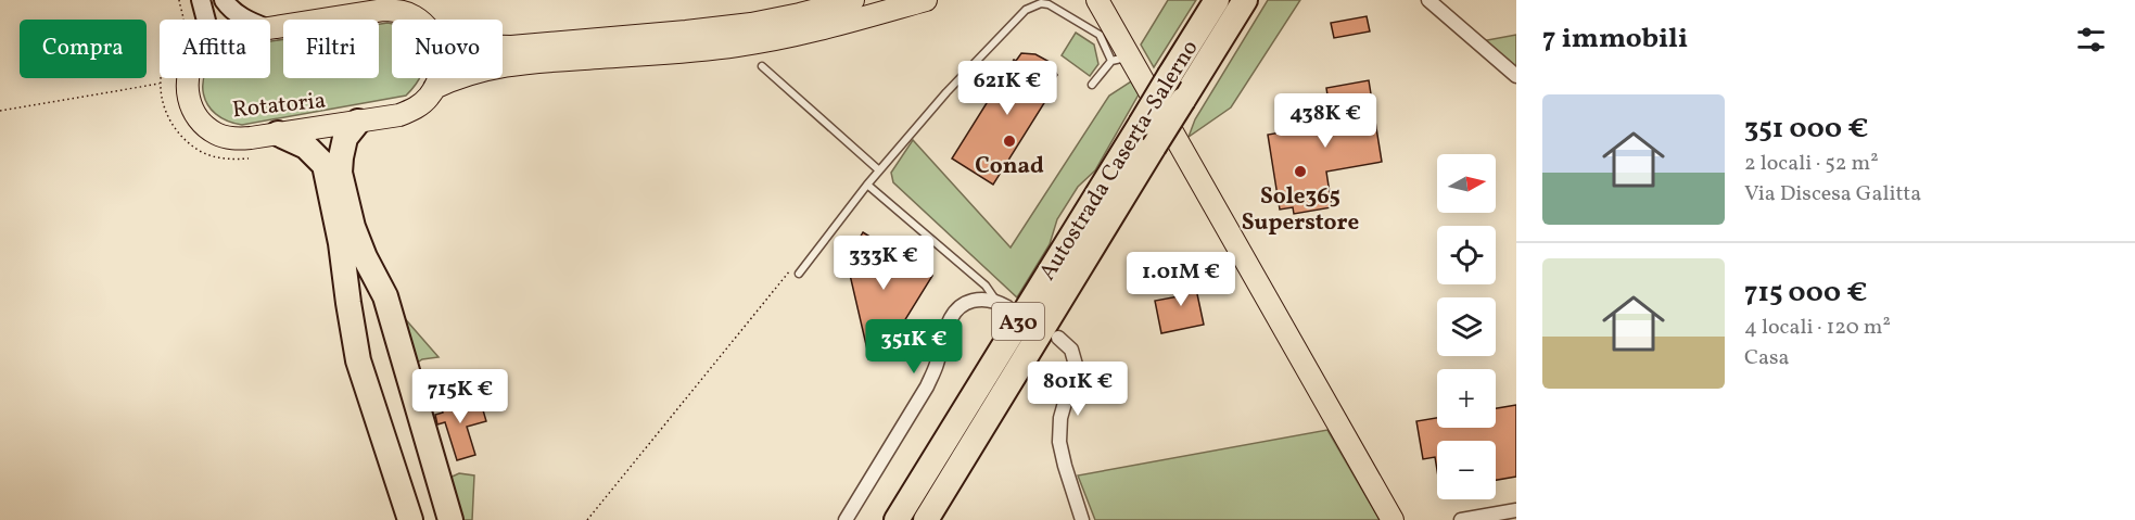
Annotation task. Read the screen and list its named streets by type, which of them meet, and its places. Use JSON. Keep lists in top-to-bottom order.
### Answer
{
  "streets": {
    "highway": ["Autostrada Caserta-Salerno", "A30"],
    "main road": ["Rotatoria"]
  },
  "places": ["Conad", "Sole365 Superstore"],
  "north": "right",
  "page": {
    "heading": "7 immobili",
    "chip": [
      "Compra",
      "Affitta",
      "Filtri",
      "Nuovo"
    ],
    "price": [
      "621K €",
      "438K €",
      "333K €",
      "1.01M €",
      "351K €",
      "801K €",
      "715K €"
    ],
    "list": [
      {
        "name": "351 000 €",
        "note": "2 locali · 52 m² · Via Discesa Galitta"
      },
      {
        "name": "715 000 €",
        "note": "4 locali · 120 m² · Casa"
      }
    ],
    "map_buttons": ["+", "−"]
  }
}
